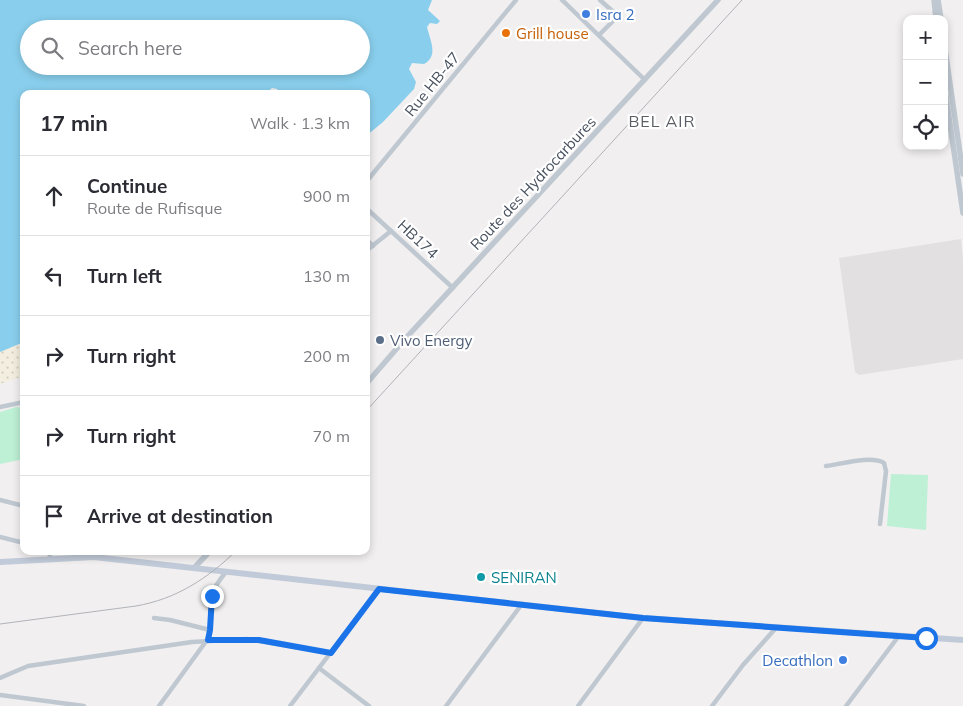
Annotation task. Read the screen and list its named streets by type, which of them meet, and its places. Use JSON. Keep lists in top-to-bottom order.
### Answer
{
  "streets": {
    "street": ["Rue HB-47", "Route des Hydrocarbures", "HB174"]
  },
  "crossings": [
    ["Route des Hydrocarbures", "HB174"]
  ],
  "districts": ["BEL AIR"],
  "places": [
    "Isra 2",
    "Grill house",
    "Vivo Energy",
    "SENIRAN",
    "Decathlon"
  ],
  "page": {
    "map_buttons": ["+", "−"],
    "search": "Search here",
    "heading": ["17 min", "Walk · 1.3 km"],
    "list": [
      ["Continue", "Route de Rufisque", "900 m"],
      ["Turn left", "130 m"],
      ["Turn right", "200 m"],
      ["Turn right", "70 m"],
      "Arrive at destination"
    ]
  }
}
